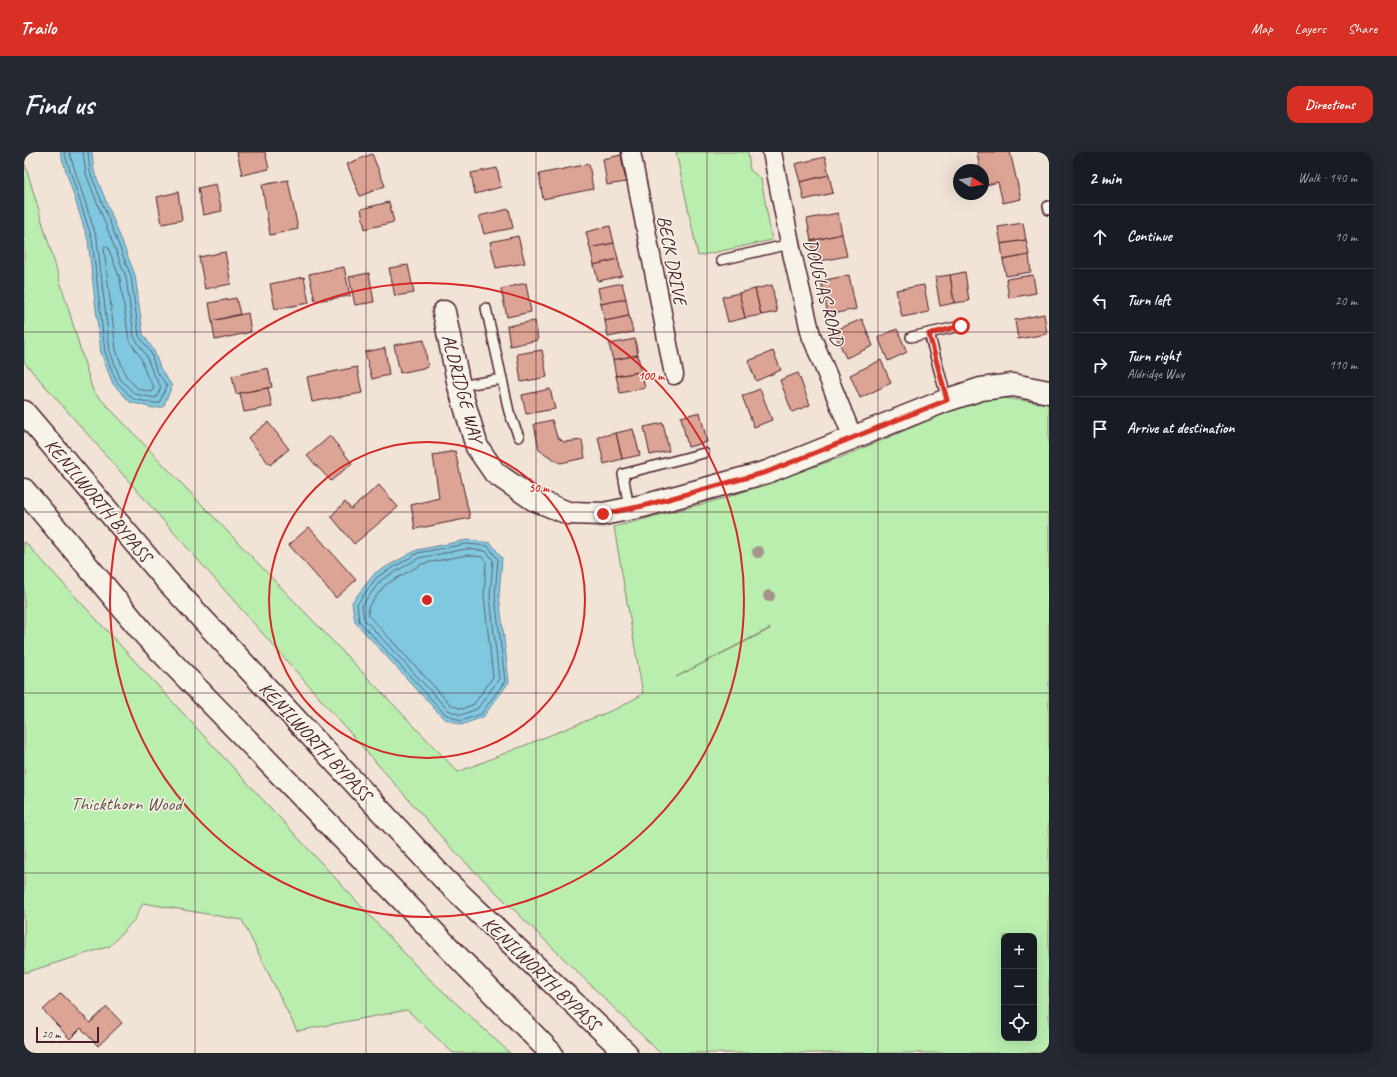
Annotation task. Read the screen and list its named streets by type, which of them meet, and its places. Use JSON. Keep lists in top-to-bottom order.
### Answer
{
  "streets": {
    "main road": ["ALDRIDGE WAY", "KENILWORTH BYPASS"],
    "street": ["BECK DRIVE", "DOUGLAS ROAD"]
  },
  "crossings": [
    ["DOUGLAS ROAD", "ALDRIDGE WAY"]
  ],
  "parks": ["Thickthorn Wood"],
  "scale_bar": "20 m",
  "north": "right",
  "page": {
    "header": "Trailo",
    "nav": ["Map", "Layers", "Share"],
    "buttons": "Directions",
    "title": "Find us",
    "heading": ["2 min", "Walk · 140 m"],
    "list": [
      ["Continue", "10 m"],
      ["Turn left", "20 m"],
      ["Turn right", "Aldridge Way", "110 m"],
      "Arrive at destination"
    ],
    "map_buttons": ["+", "−"],
    "scale": "20 m"
  },
  "rings": ["100 m", "50 m"]
}
